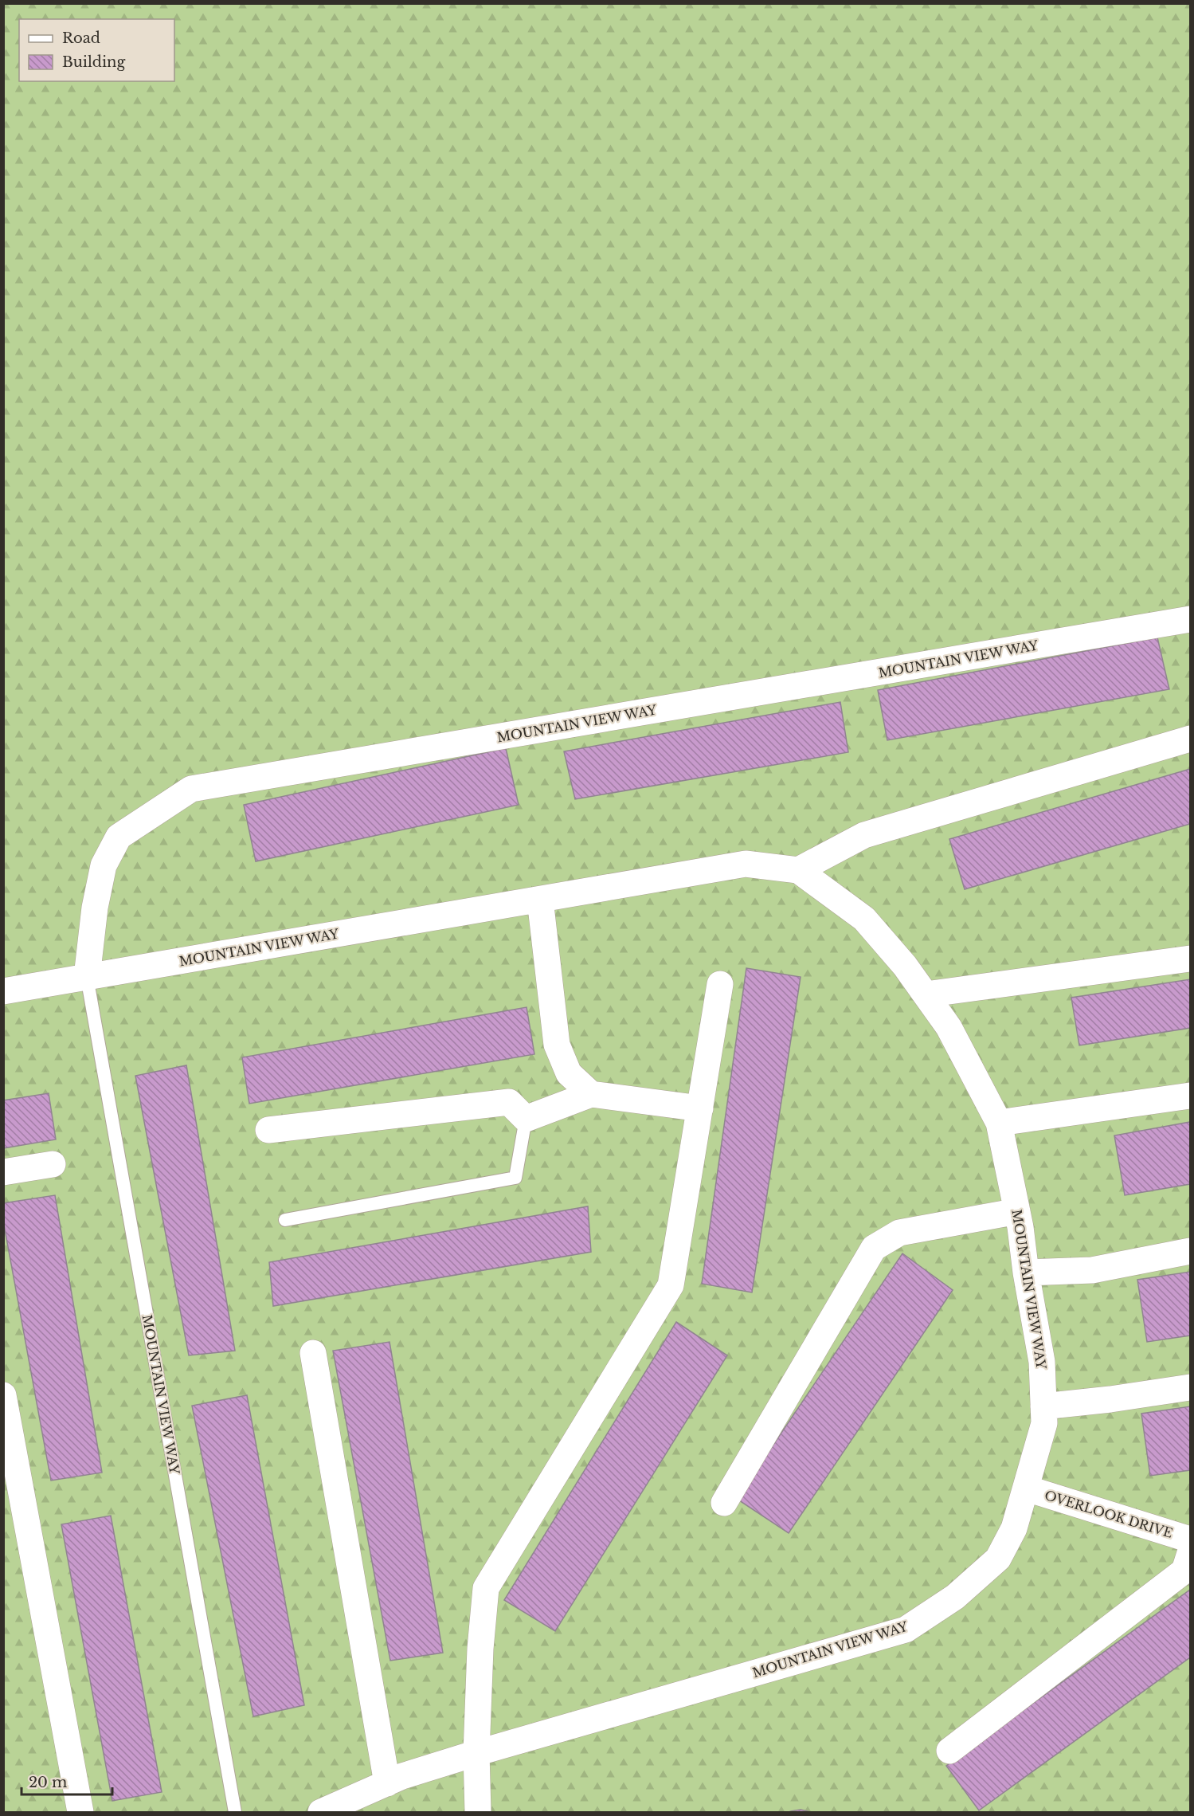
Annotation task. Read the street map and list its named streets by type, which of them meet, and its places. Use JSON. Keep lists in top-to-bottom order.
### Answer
{
  "streets": {
    "street": ["MOUNTAIN VIEW WAY", "OVERLOOK DRIVE"]
  },
  "crossings": [
    ["MOUNTAIN VIEW WAY", "OVERLOOK DRIVE"]
  ],
  "legend": ["Road", "Building"],
  "scale_bar": "20 m"
}
